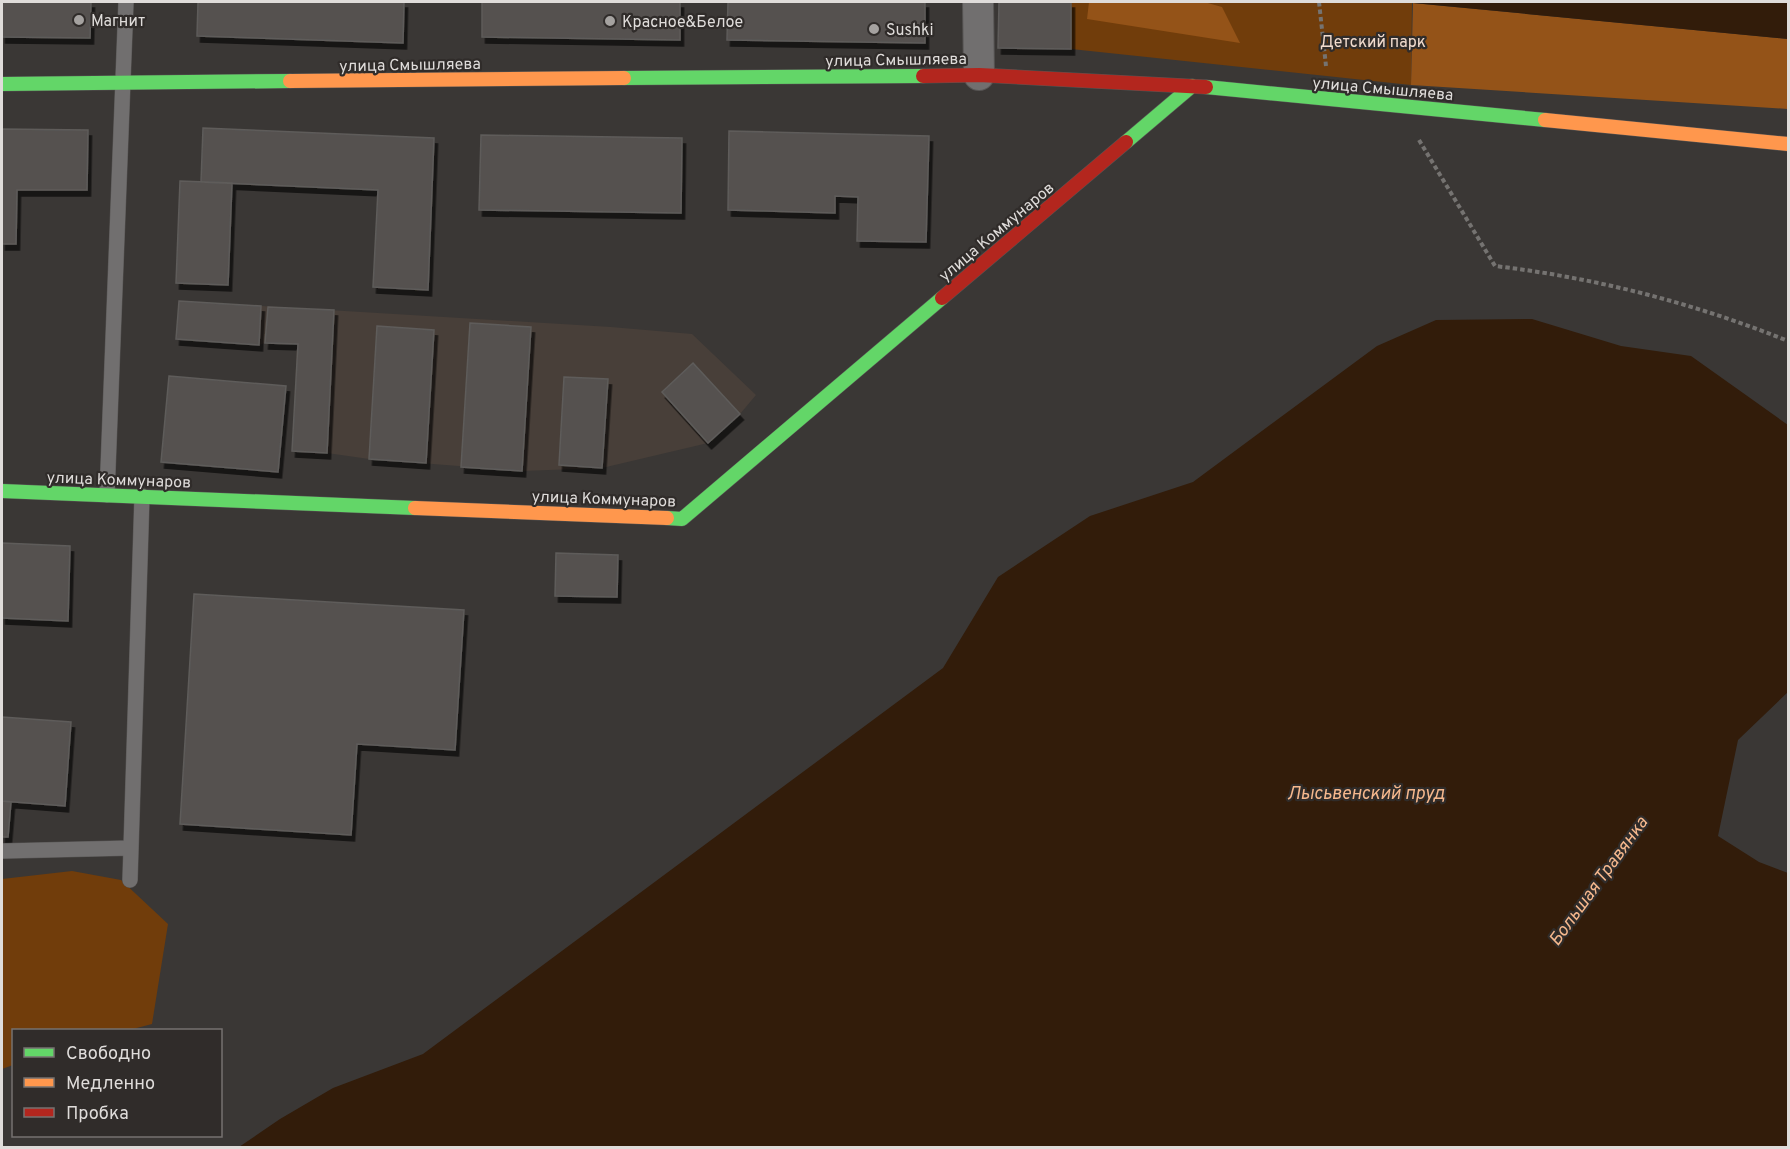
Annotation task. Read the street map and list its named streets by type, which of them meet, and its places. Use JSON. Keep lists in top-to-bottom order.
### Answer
{
  "streets": {
    "street": ["улица Смышляева", "улица Коммунаров"]
  },
  "crossings": [
    ["улица Смышляева", "улица Коммунаров"]
  ],
  "water": ["Лысьвенский пруд", "Большая Травянка"],
  "parks": ["Детский парк"],
  "places": ["Магнит", "Красное&Белое", "Sushki"],
  "legend": ["Свободно", "Медленно", "Пробка"]
}
